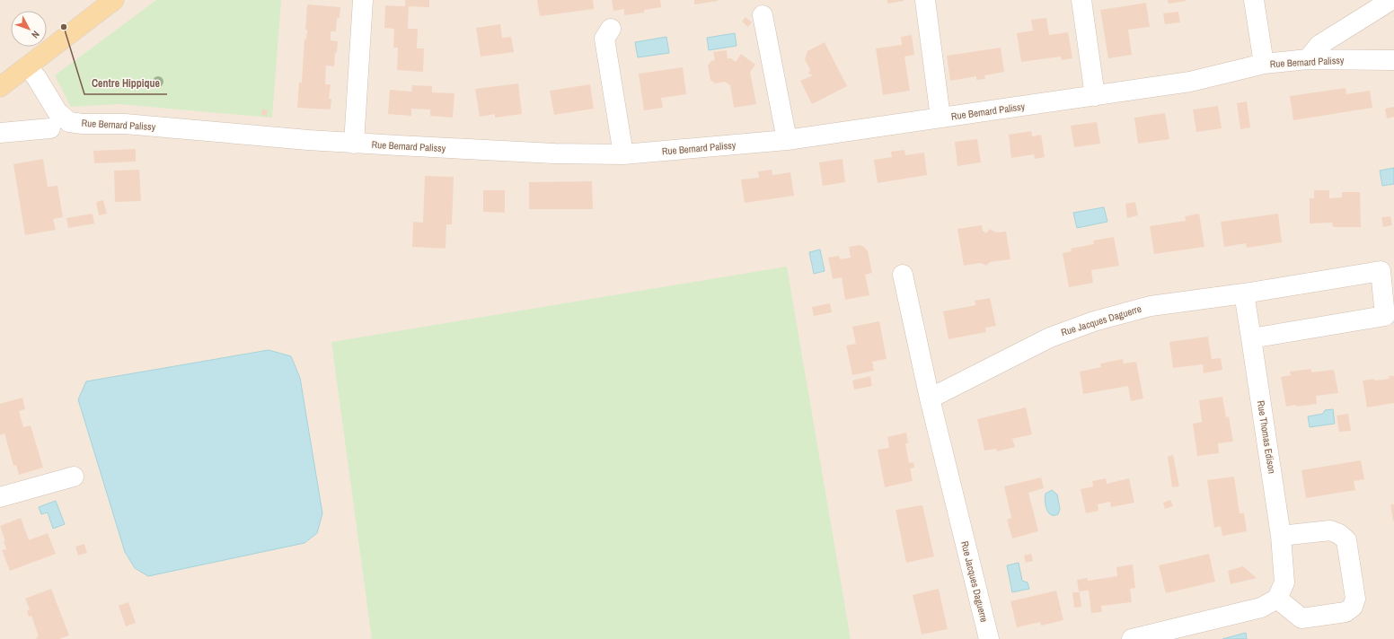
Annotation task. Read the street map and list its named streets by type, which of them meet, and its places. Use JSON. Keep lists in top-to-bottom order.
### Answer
{
  "streets": {
    "street": ["Rue Bernard Palissy", "Rue Jacques Daguerre", "Rue Thomas Edison"]
  },
  "crossings": [
    ["Rue Jacques Daguerre", "Rue Thomas Edison"]
  ],
  "places": ["Centre Hippique"],
  "north": "bottom right"
}
